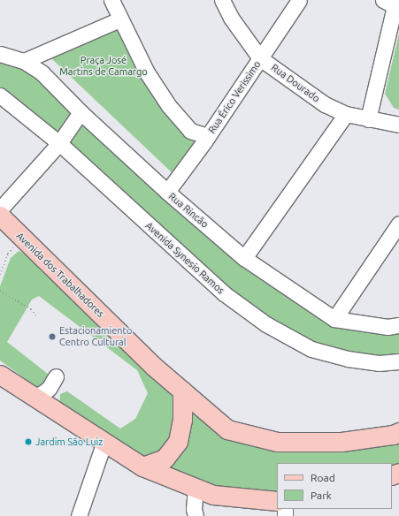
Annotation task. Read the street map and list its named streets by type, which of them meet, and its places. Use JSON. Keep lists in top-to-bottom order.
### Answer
{
  "streets": {
    "main road": ["Avenida dos Trabalhadores"],
    "street": [
      "Rua Dourado",
      "Rua Érico Verissimo",
      "Rua Rincão",
      "Avenida Synesio Ramos"
    ]
  },
  "crossings": [
    ["Rua Dourado", "Rua Érico Verissimo"],
    ["Rua Érico Verissimo", "Rua Rincão"]
  ],
  "parks": ["Praça José Martins de Camargo"],
  "places": ["Estacionamiento Centro Cultural", "Jardim São Luiz"],
  "legend": ["Road", "Park"]
}
